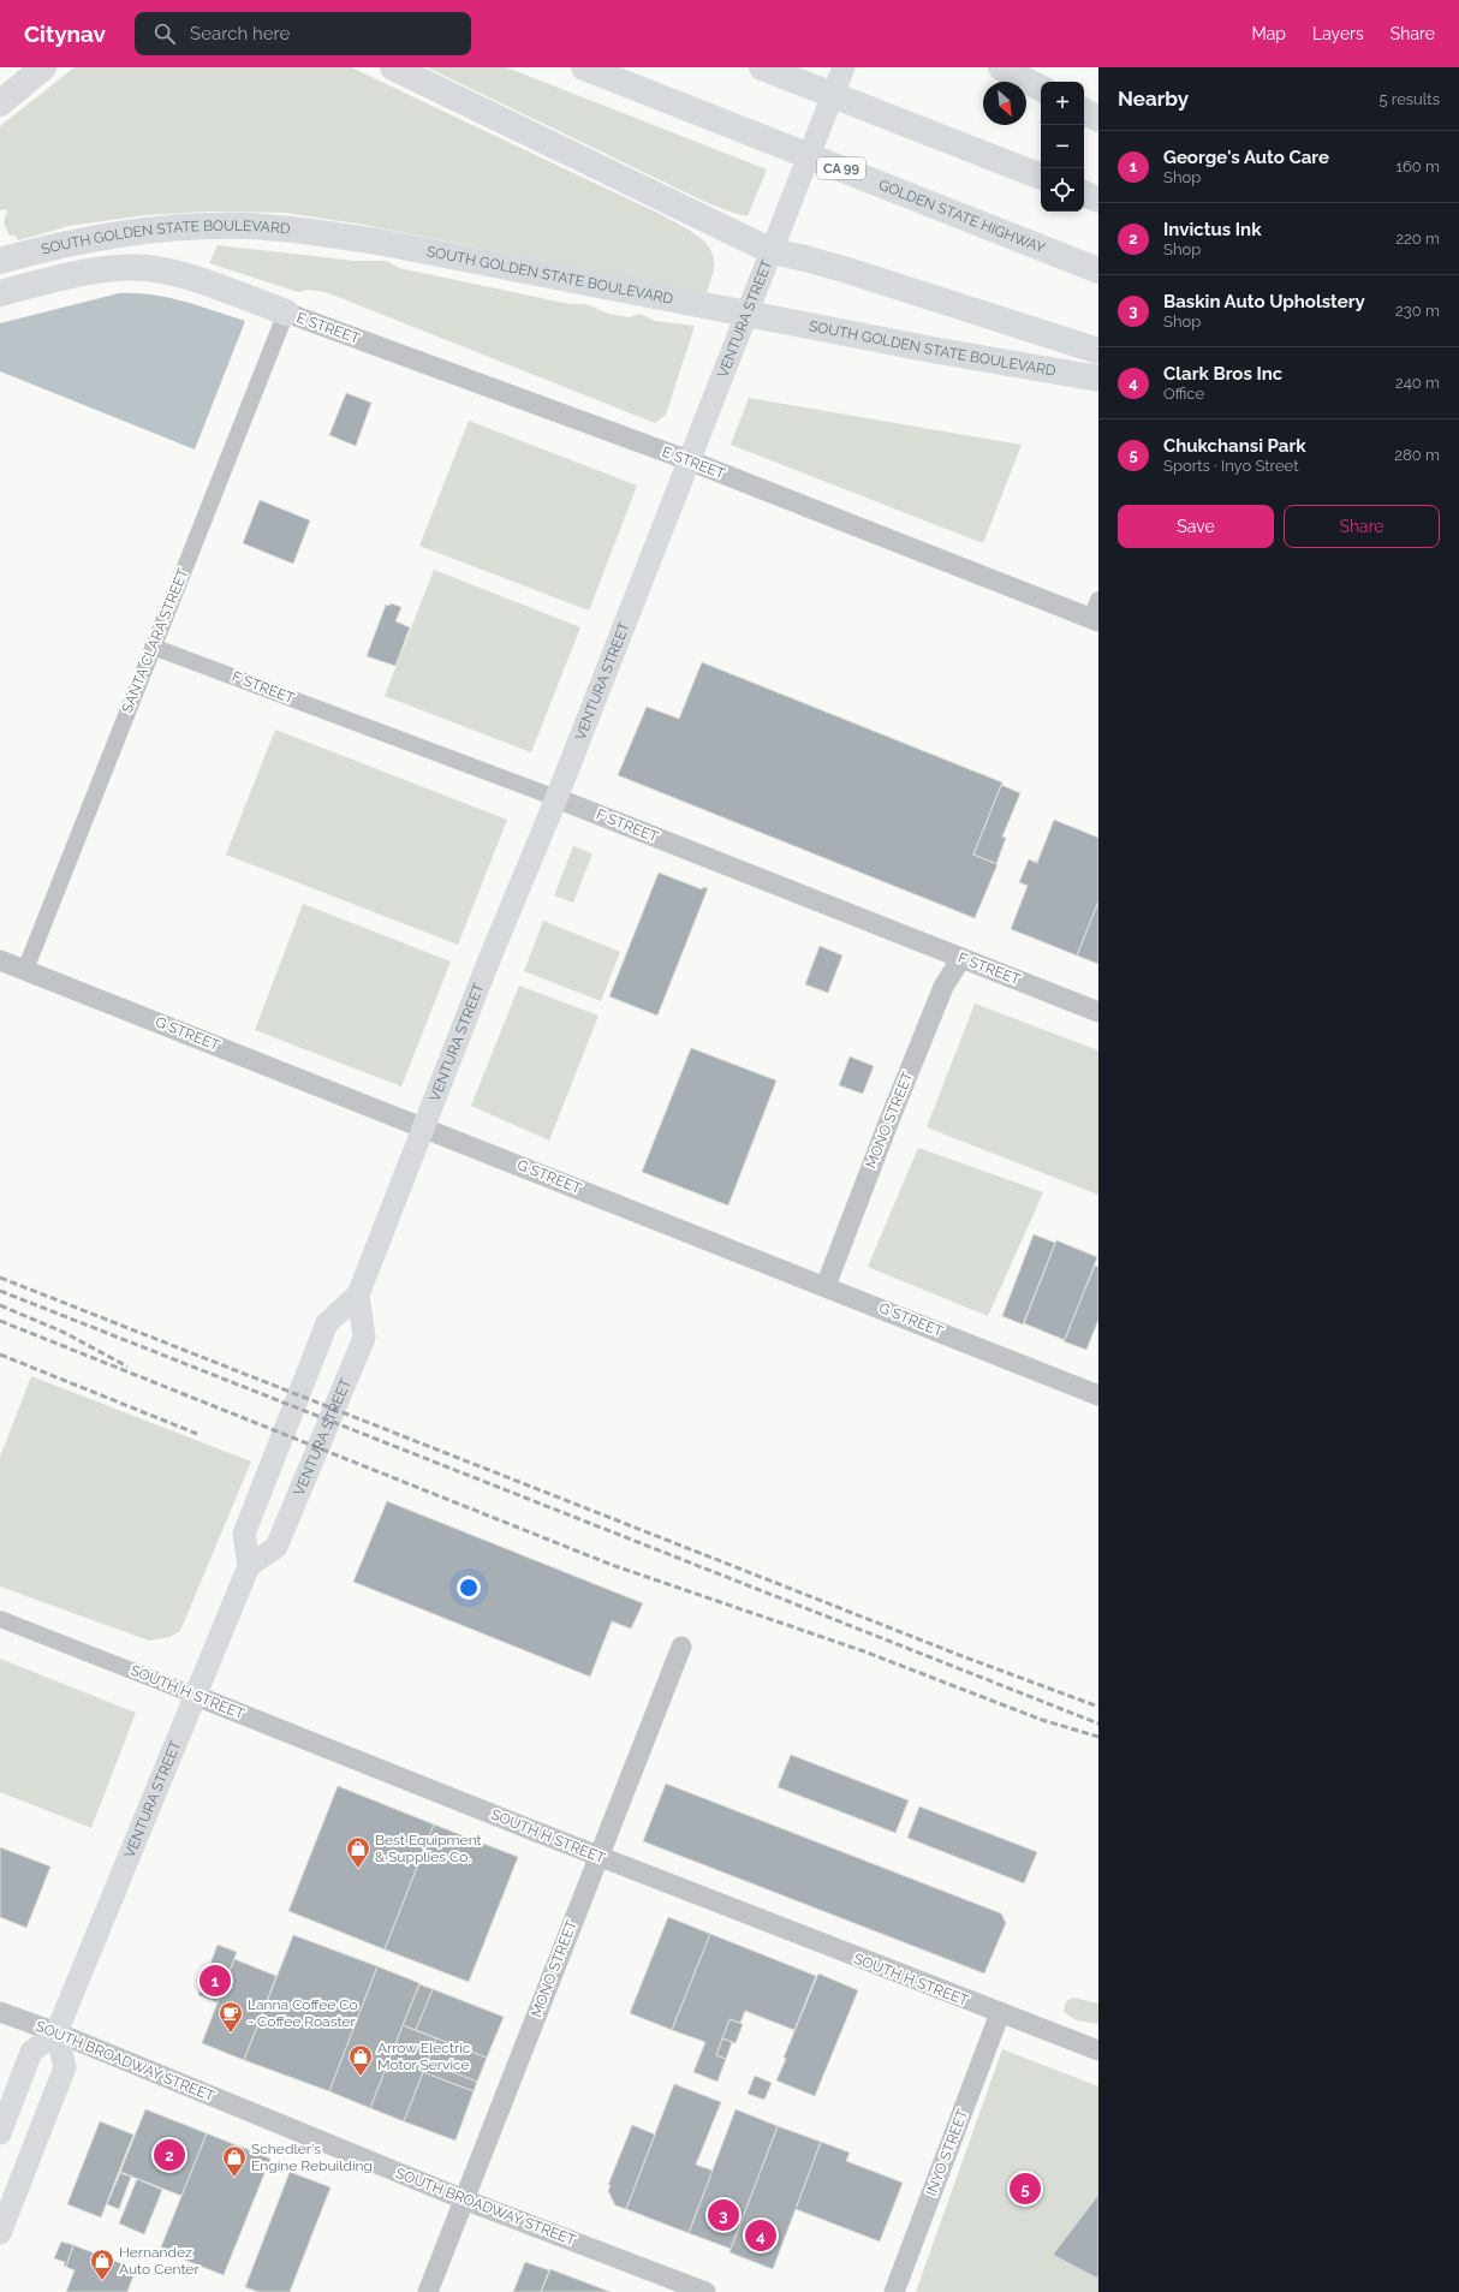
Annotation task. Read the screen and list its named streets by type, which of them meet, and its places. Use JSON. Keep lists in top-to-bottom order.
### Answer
{
  "streets": {
    "highway": ["CA 99", "GOLDEN STATE HIGHWAY", "SOUTH GOLDEN STATE BOULEVARD"],
    "main road": ["VENTURA STREET"],
    "street": [
      "E STREET",
      "SANTA CLARA STREET",
      "F STREET",
      "G STREET",
      "MONO STREET",
      "SOUTH H STREET",
      "SOUTH BROADWAY STREET",
      "INYO STREET"
    ]
  },
  "crossings": [
    ["VENTURA STREET", "E STREET"],
    ["VENTURA STREET", "F STREET"],
    ["VENTURA STREET", "SOUTH H STREET"],
    ["VENTURA STREET", "SOUTH BROADWAY STREET"],
    ["E STREET", "SANTA CLARA STREET"],
    ["SANTA CLARA STREET", "F STREET"],
    ["SANTA CLARA STREET", "G STREET"],
    ["F STREET", "MONO STREET"],
    ["G STREET", "MONO STREET"],
    ["MONO STREET", "SOUTH H STREET"],
    ["MONO STREET", "SOUTH BROADWAY STREET"],
    ["SOUTH H STREET", "INYO STREET"]
  ],
  "places": {
    "shop": [
      "Best Equipment & Supplies Co.",
      "Arrow Electric Motor Service",
      "Schedler's Engine Rebuilding",
      "Hernandez Auto Center"
    ],
    "cafe": ["Lanna Coffee Co - Coffee Roaster"]
  },
  "north": "bottom right",
  "page": {
    "header": "Citynav",
    "search": "Search here",
    "nav": ["Map", "Layers", "Share"],
    "heading": ["Nearby", "5 results"],
    "map_buttons": ["+", "−"],
    "list": [
      {
        "mark": "1",
        "name": "George's Auto Care",
        "note": "Shop",
        "value": "160 m"
      },
      {
        "mark": "2",
        "name": "Invictus Ink",
        "note": "Shop",
        "value": "220 m"
      },
      {
        "mark": "3",
        "name": "Baskin Auto Upholstery",
        "note": "Shop",
        "value": "230 m"
      },
      {
        "mark": "4",
        "name": "Clark Bros Inc",
        "note": "Office",
        "value": "240 m"
      },
      {
        "mark": "5",
        "name": "Chukchansi Park",
        "note": "Sports · Inyo Street",
        "value": "280 m"
      }
    ],
    "buttons": ["Save", "Share"],
    "pins": [
      "1",
      "2",
      "5",
      "3",
      "4"
    ]
  }
}
